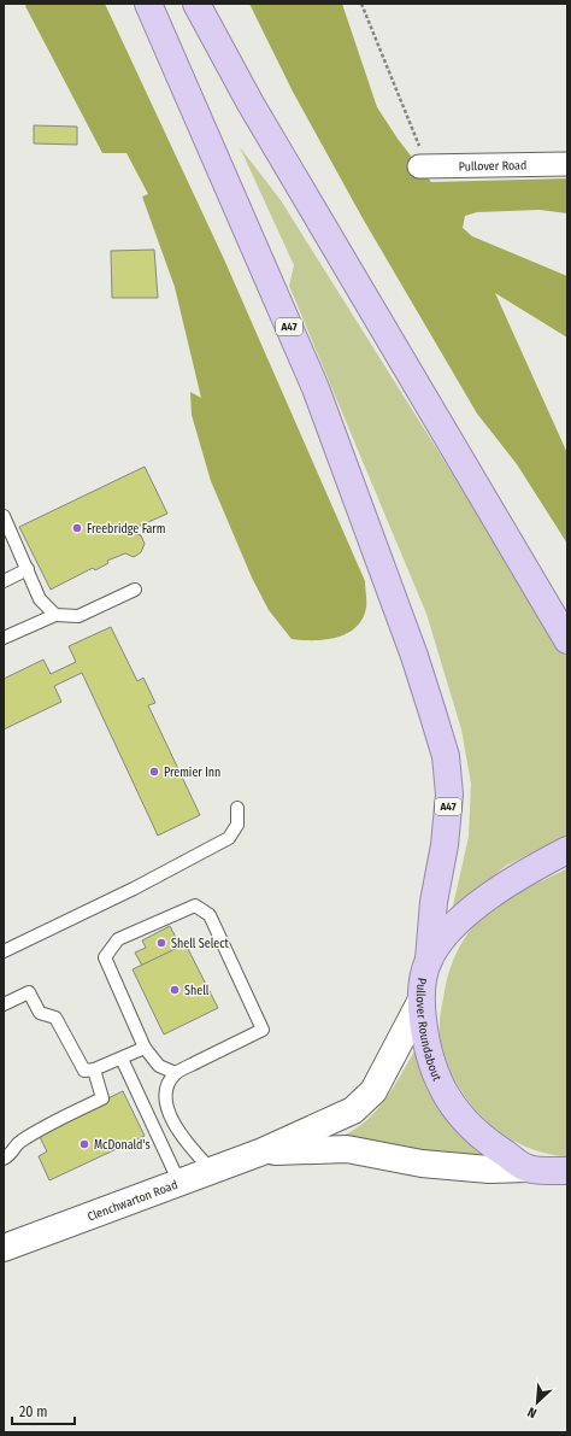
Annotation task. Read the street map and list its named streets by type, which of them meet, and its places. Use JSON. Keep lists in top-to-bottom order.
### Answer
{
  "streets": {
    "highway": ["A47", "Pullover Roundabout"],
    "street": ["Pullover Road", "Clenchwarton Road"]
  },
  "crossings": [
    ["A47", "Pullover Roundabout"],
    ["Pullover Roundabout", "Clenchwarton Road"]
  ],
  "places": [
    "Freebridge Farm",
    "Premier Inn",
    "Shell Select",
    "Shell",
    "McDonald's"
  ],
  "scale_bar": "20 m",
  "north": "bottom left"
}
